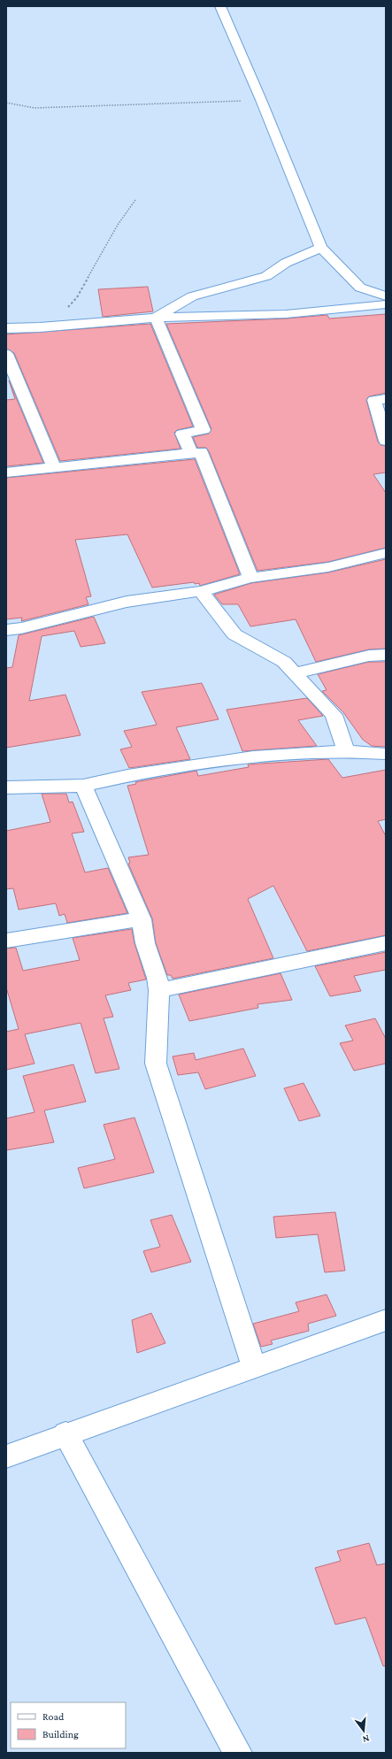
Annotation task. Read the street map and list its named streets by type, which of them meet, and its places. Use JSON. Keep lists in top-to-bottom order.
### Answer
{
  "legend": ["Road", "Building"],
  "north": "bottom"
}
